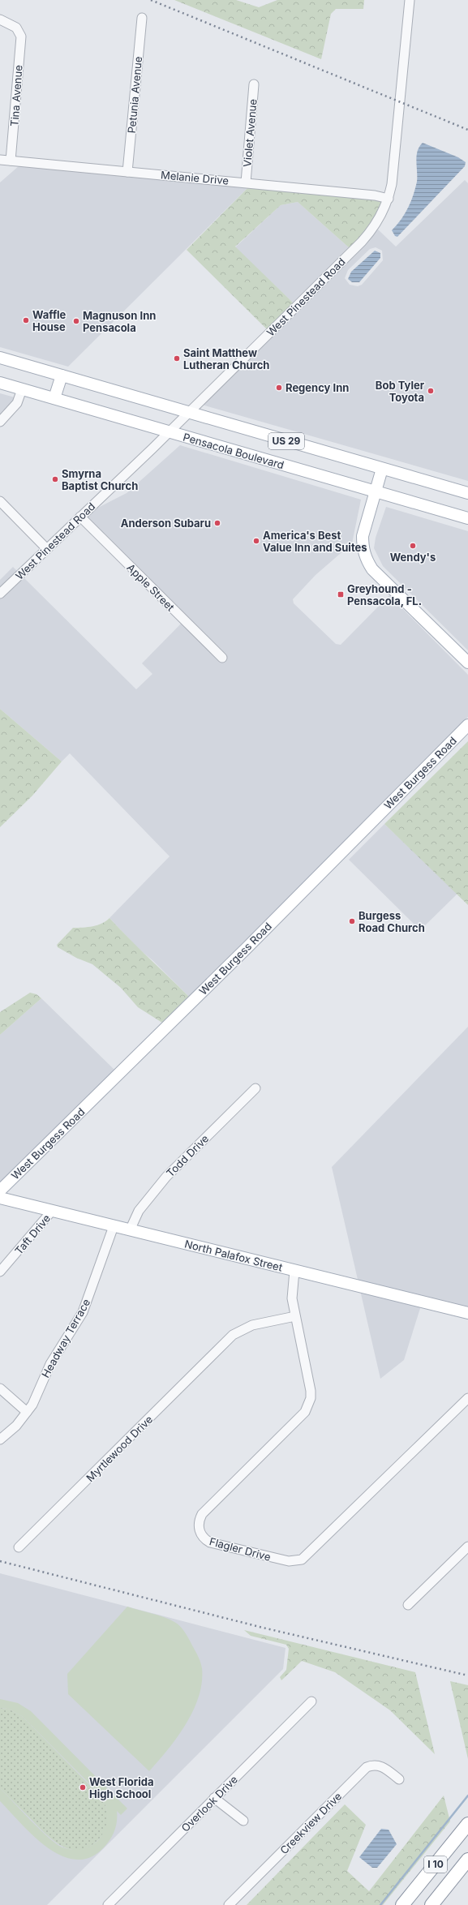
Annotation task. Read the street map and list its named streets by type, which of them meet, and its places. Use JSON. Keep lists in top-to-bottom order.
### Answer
{
  "streets": {
    "highway": ["I 10"],
    "main road": [
      "US 29",
      "Pensacola Boulevard",
      "West Burgess Road",
      "North Palafox Street"
    ],
    "street": [
      "Petunia Avenue",
      "Tina Avenue",
      "Violet Avenue",
      "Melanie Drive",
      "West Pinestead Road",
      "Apple Street",
      "Todd Drive",
      "Taft Drive",
      "Headway Terrace",
      "Myrtlewood Drive",
      "Flagler Drive",
      "Overlook Drive",
      "Creekview Drive"
    ]
  },
  "crossings": [
    ["Petunia Avenue", "Melanie Drive"],
    ["Tina Avenue", "Melanie Drive"],
    ["Violet Avenue", "Melanie Drive"],
    ["Melanie Drive", "West Pinestead Road"],
    ["West Pinestead Road", "US 29"],
    ["West Pinestead Road", "Pensacola Boulevard"],
    ["West Pinestead Road", "Apple Street"],
    ["Todd Drive", "North Palafox Street"],
    ["Taft Drive", "North Palafox Street"],
    ["North Palafox Street", "Headway Terrace"],
    ["North Palafox Street", "Flagler Drive"],
    ["Myrtlewood Drive", "Flagler Drive"]
  ],
  "places": {
    "other": [
      "Waffle House",
      "Magnuson Inn Pensacola",
      "Saint Matthew Lutheran Church",
      "Regency Inn",
      "Bob Tyler Toyota",
      "Smyrna Baptist Church",
      "Anderson Subaru",
      "America's Best Value Inn and Suites",
      "Wendy's",
      "Burgess Road Church",
      "West Florida High School"
    ],
    "transit": ["Greyhound - Pensacola, FL."]
  }
}
